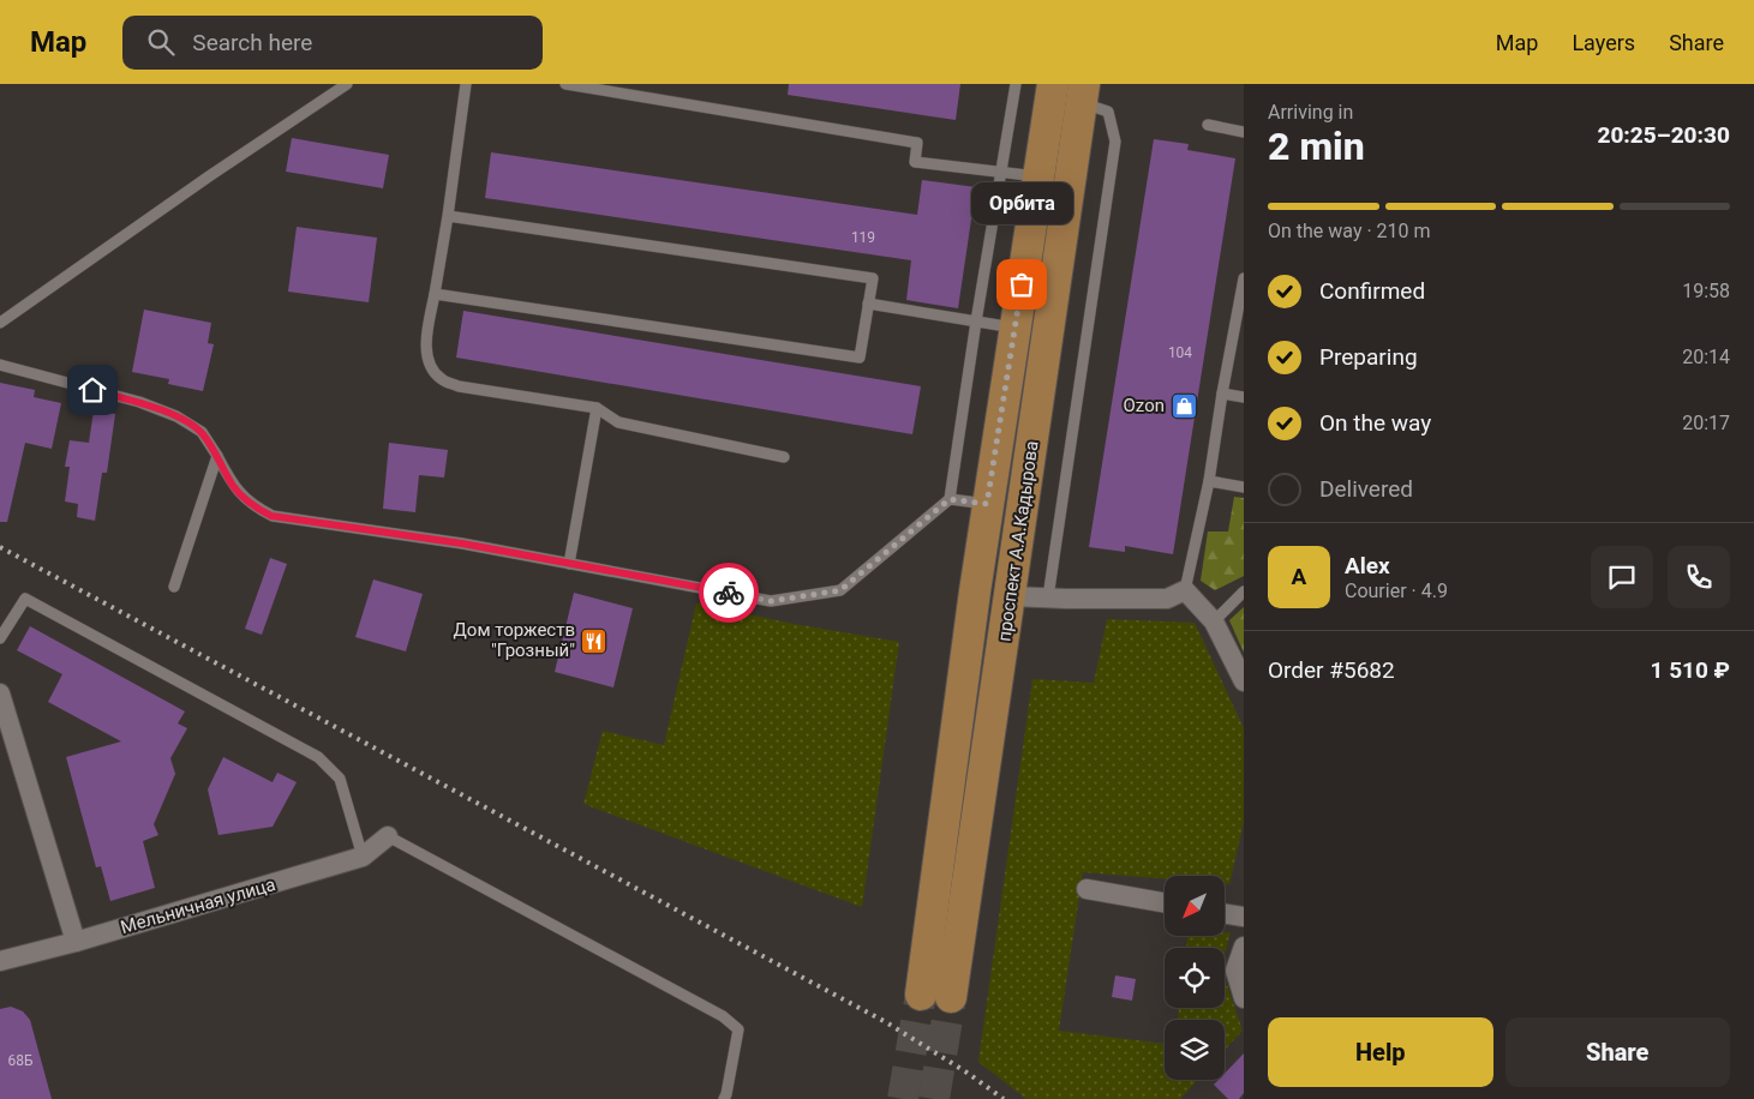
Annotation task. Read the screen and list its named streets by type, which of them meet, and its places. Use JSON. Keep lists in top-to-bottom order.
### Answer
{
  "streets": {
    "main road": ["проспект А.А.Кадырова"],
    "street": ["Мельничная улица"]
  },
  "places": {
    "other": ["Орбита"],
    "shop": ["Ozon"],
    "restaurant": ["Дом торжеств \"Грозный\""]
  },
  "house_numbers": ["119", "104", "68Б"],
  "north": "bottom left",
  "page": {
    "header": "Map",
    "search": "Search here",
    "nav": ["Map", "Layers", "Share"],
    "heading": ["2 min", "Arriving in", "20:25–20:30"],
    "panel": [
      "Alex",
      "Courier · 4.9",
      "Order #5682",
      "1 510 ₽"
    ],
    "bubble": "Орбита",
    "bar": "On the way · 210 m",
    "list": [
      ["Confirmed", "19:58"],
      ["Preparing", "20:14"],
      ["On the way", "20:17"],
      "Delivered"
    ],
    "round": "A",
    "buttons": ["Help", "Share"]
  }
}
